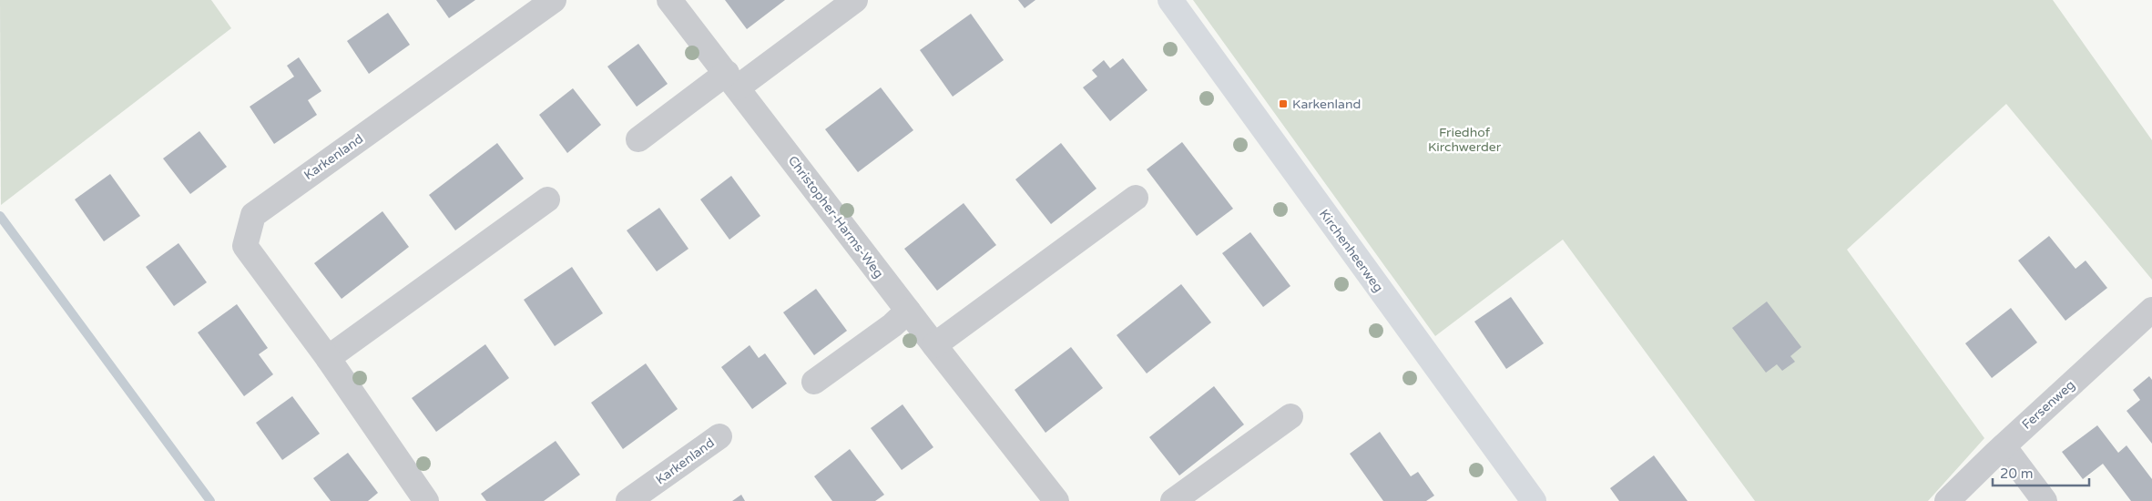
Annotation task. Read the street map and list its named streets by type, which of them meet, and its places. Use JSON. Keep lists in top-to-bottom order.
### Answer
{
  "streets": {
    "main road": ["Kirchenheerweg"],
    "street": ["Karkenland", "Christopher-Harms-Weg", "Fersenweg"]
  },
  "parks": ["Friedhof Kirchwerder"],
  "places": {
    "transit": ["Karkenland"]
  },
  "scale_bar": "20 m"
}
